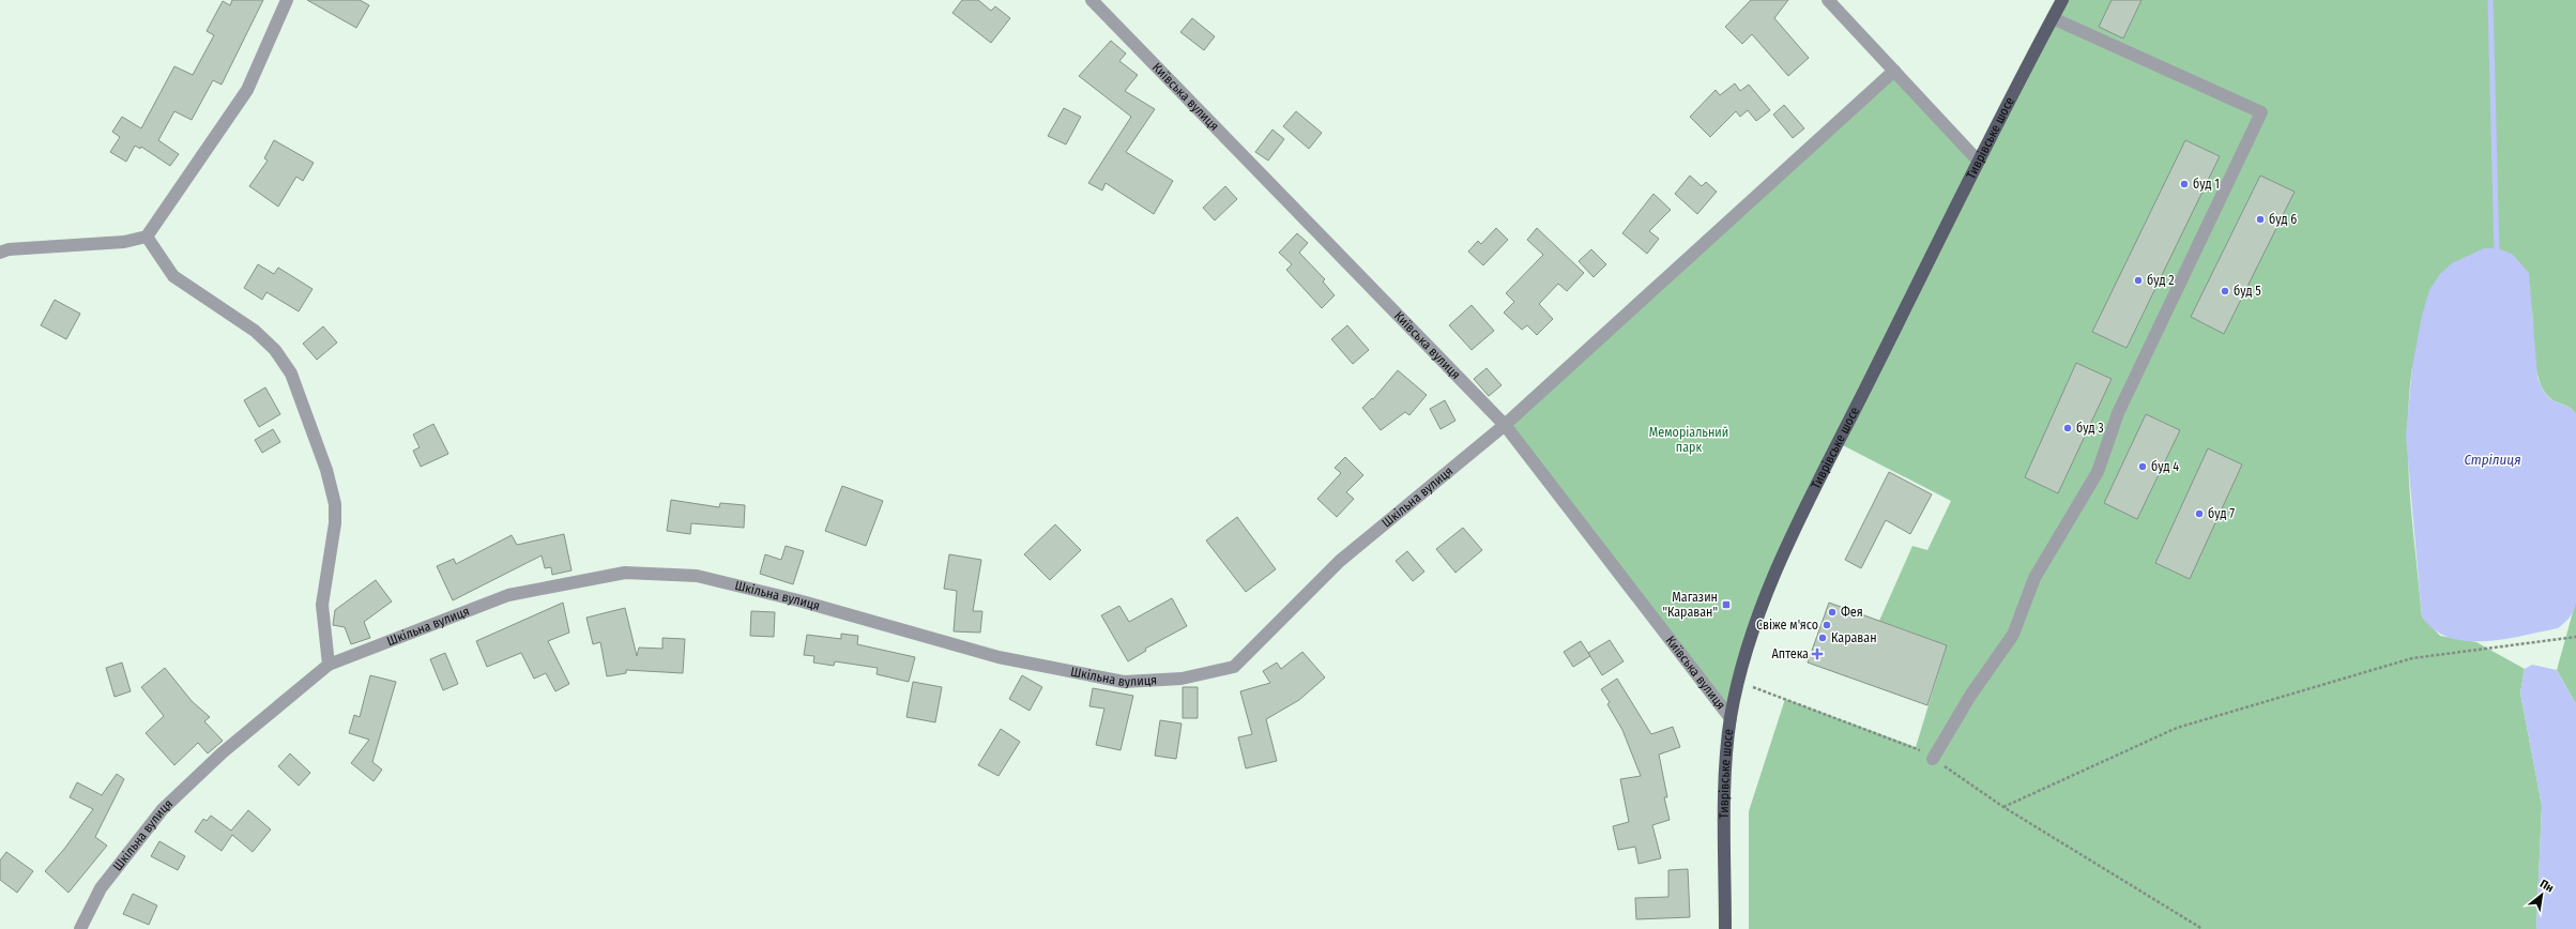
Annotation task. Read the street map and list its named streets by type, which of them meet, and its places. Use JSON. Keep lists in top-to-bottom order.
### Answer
{
  "streets": {
    "main road": ["Тиврівське шосе"],
    "street": ["Київська вулиця", "Шкільна вулиця"]
  },
  "crossings": [
    ["Київська вулиця", "Тиврівське шосе"],
    ["Київська вулиця", "Шкільна вулиця"]
  ],
  "water": ["Стрілиця"],
  "parks": ["Меморіальний парк"],
  "places": {
    "other": [
      "буд 1",
      "буд 6",
      "буд 2",
      "буд 5",
      "буд 3",
      "буд 4",
      "буд 7",
      "Фея",
      "Свіже м'ясо",
      "Караван"
    ],
    "transit": ["Магазин \"Караван\""],
    "health": ["Аптека"]
  },
  "north": "top right"
}
